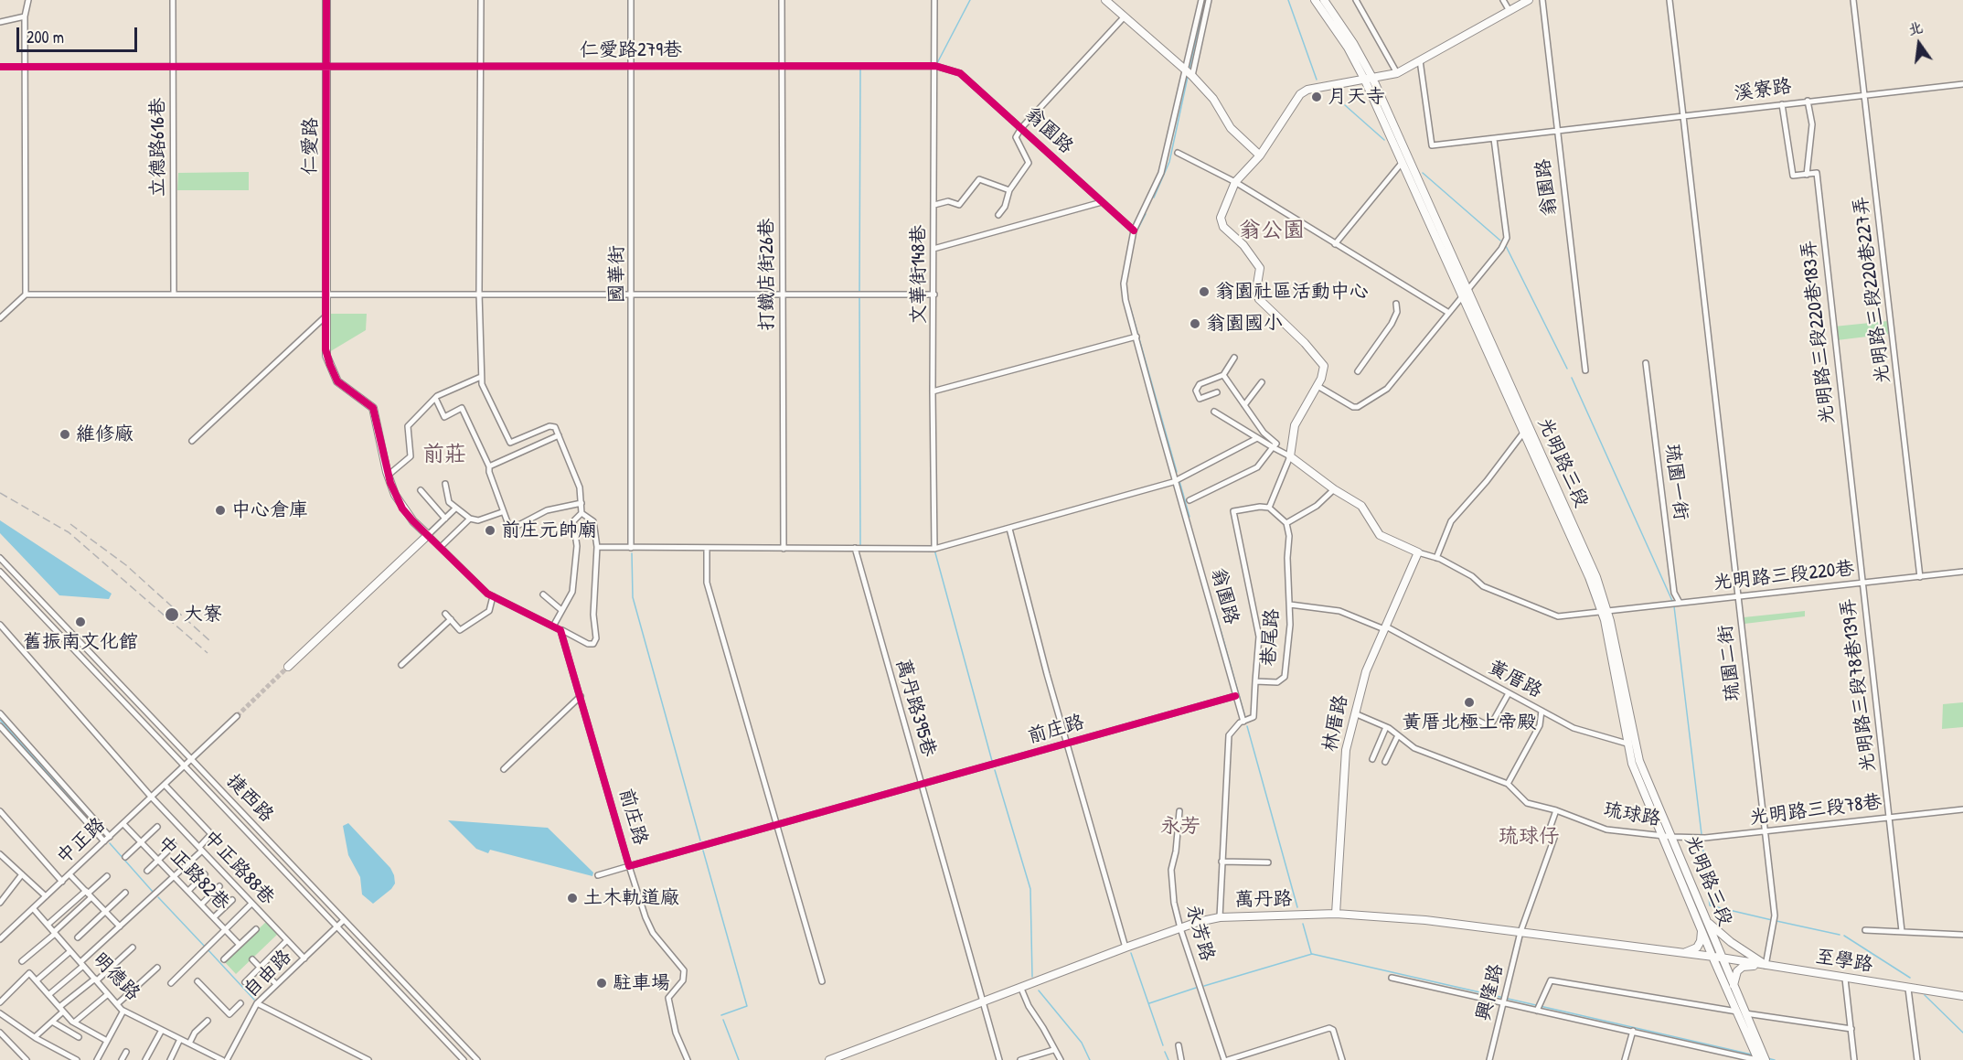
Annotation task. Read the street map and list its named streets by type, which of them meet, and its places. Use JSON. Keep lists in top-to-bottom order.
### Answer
{
  "streets": {
    "street": [
      "仁愛路279巷",
      "溪寮路",
      "翁園路",
      "仁愛路",
      "立德路616巷",
      "國華街",
      "打鐵店街26巷",
      "文華街148巷",
      "光明路三段220巷227弄",
      "光明路三段220巷183弄",
      "光明路三段",
      "琉園一街",
      "光明路三段220巷",
      "巷尾路",
      "琉園二街",
      "黃厝路",
      "光明路三段78巷139弄",
      "萬丹路395巷",
      "林厝路",
      "前庄路",
      "捷西路",
      "光明路三段78巷",
      "琉球路",
      "中正路",
      "中正路88巷",
      "中正路82巷",
      "萬丹路",
      "永芳路",
      "至學路",
      "自由路",
      "明德路",
      "興隆路"
    ]
  },
  "crossings": [
    ["仁愛路279巷", "翁園路"],
    ["仁愛路279巷", "仁愛路"],
    ["仁愛路279巷", "立德路616巷"],
    ["仁愛路279巷", "國華街"],
    ["仁愛路279巷", "打鐵店街26巷"],
    ["仁愛路279巷", "文華街148巷"],
    ["溪寮路", "翁園路"],
    ["溪寮路", "光明路三段220巷227弄"],
    ["溪寮路", "光明路三段220巷183弄"],
    ["溪寮路", "琉園二街"],
    ["翁園路", "文華街148巷"],
    ["翁園路", "巷尾路"],
    ["翁園路", "前庄路"],
    ["翁園路", "永芳路"],
    ["光明路三段220巷227弄", "光明路三段220巷"],
    ["光明路三段220巷183弄", "光明路三段220巷"],
    ["光明路三段220巷183弄", "光明路三段78巷139弄"],
    ["光明路三段", "光明路三段220巷"],
    ["光明路三段", "黃厝路"],
    ["光明路三段", "光明路三段78巷"],
    ["光明路三段", "琉球路"],
    ["光明路三段", "萬丹路"],
    ["光明路三段", "至學路"],
    ["琉園一街", "光明路三段220巷"],
    ["光明路三段220巷", "琉園二街"],
    ["光明路三段220巷", "光明路三段78巷139弄"],
    ["巷尾路", "黃厝路"],
    ["巷尾路", "永芳路"],
    ["琉園二街", "光明路三段78巷"],
    ["琉園二街", "至學路"],
    ["黃厝路", "林厝路"],
    ["光明路三段78巷139弄", "光明路三段78巷"],
    ["萬丹路395巷", "前庄路"],
    ["萬丹路395巷", "萬丹路"],
    ["林厝路", "萬丹路"],
    ["捷西路", "中正路"],
    ["捷西路", "自由路"],
    ["光明路三段78巷", "琉球路"],
    ["中正路", "中正路88巷"],
    ["中正路", "中正路82巷"],
    ["中正路", "明德路"],
    ["中正路88巷", "自由路"],
    ["萬丹路", "永芳路"],
    ["萬丹路", "至學路"],
    ["萬丹路", "興隆路"],
    ["自由路", "明德路"]
  ],
  "districts": [
    "翁公園",
    "前莊",
    "永芳",
    "琉球仔"
  ],
  "places": [
    "月天寺",
    "翁園社區活動中心",
    "翁園國小",
    "維修廠",
    "中心倉庫",
    "前庄元帥廟",
    "大寮",
    "舊振南文化館",
    "黃厝北極上帝殿",
    "土木軌道廠",
    "駐車場"
  ],
  "scale_bar": "200 m",
  "north": "top"
}
